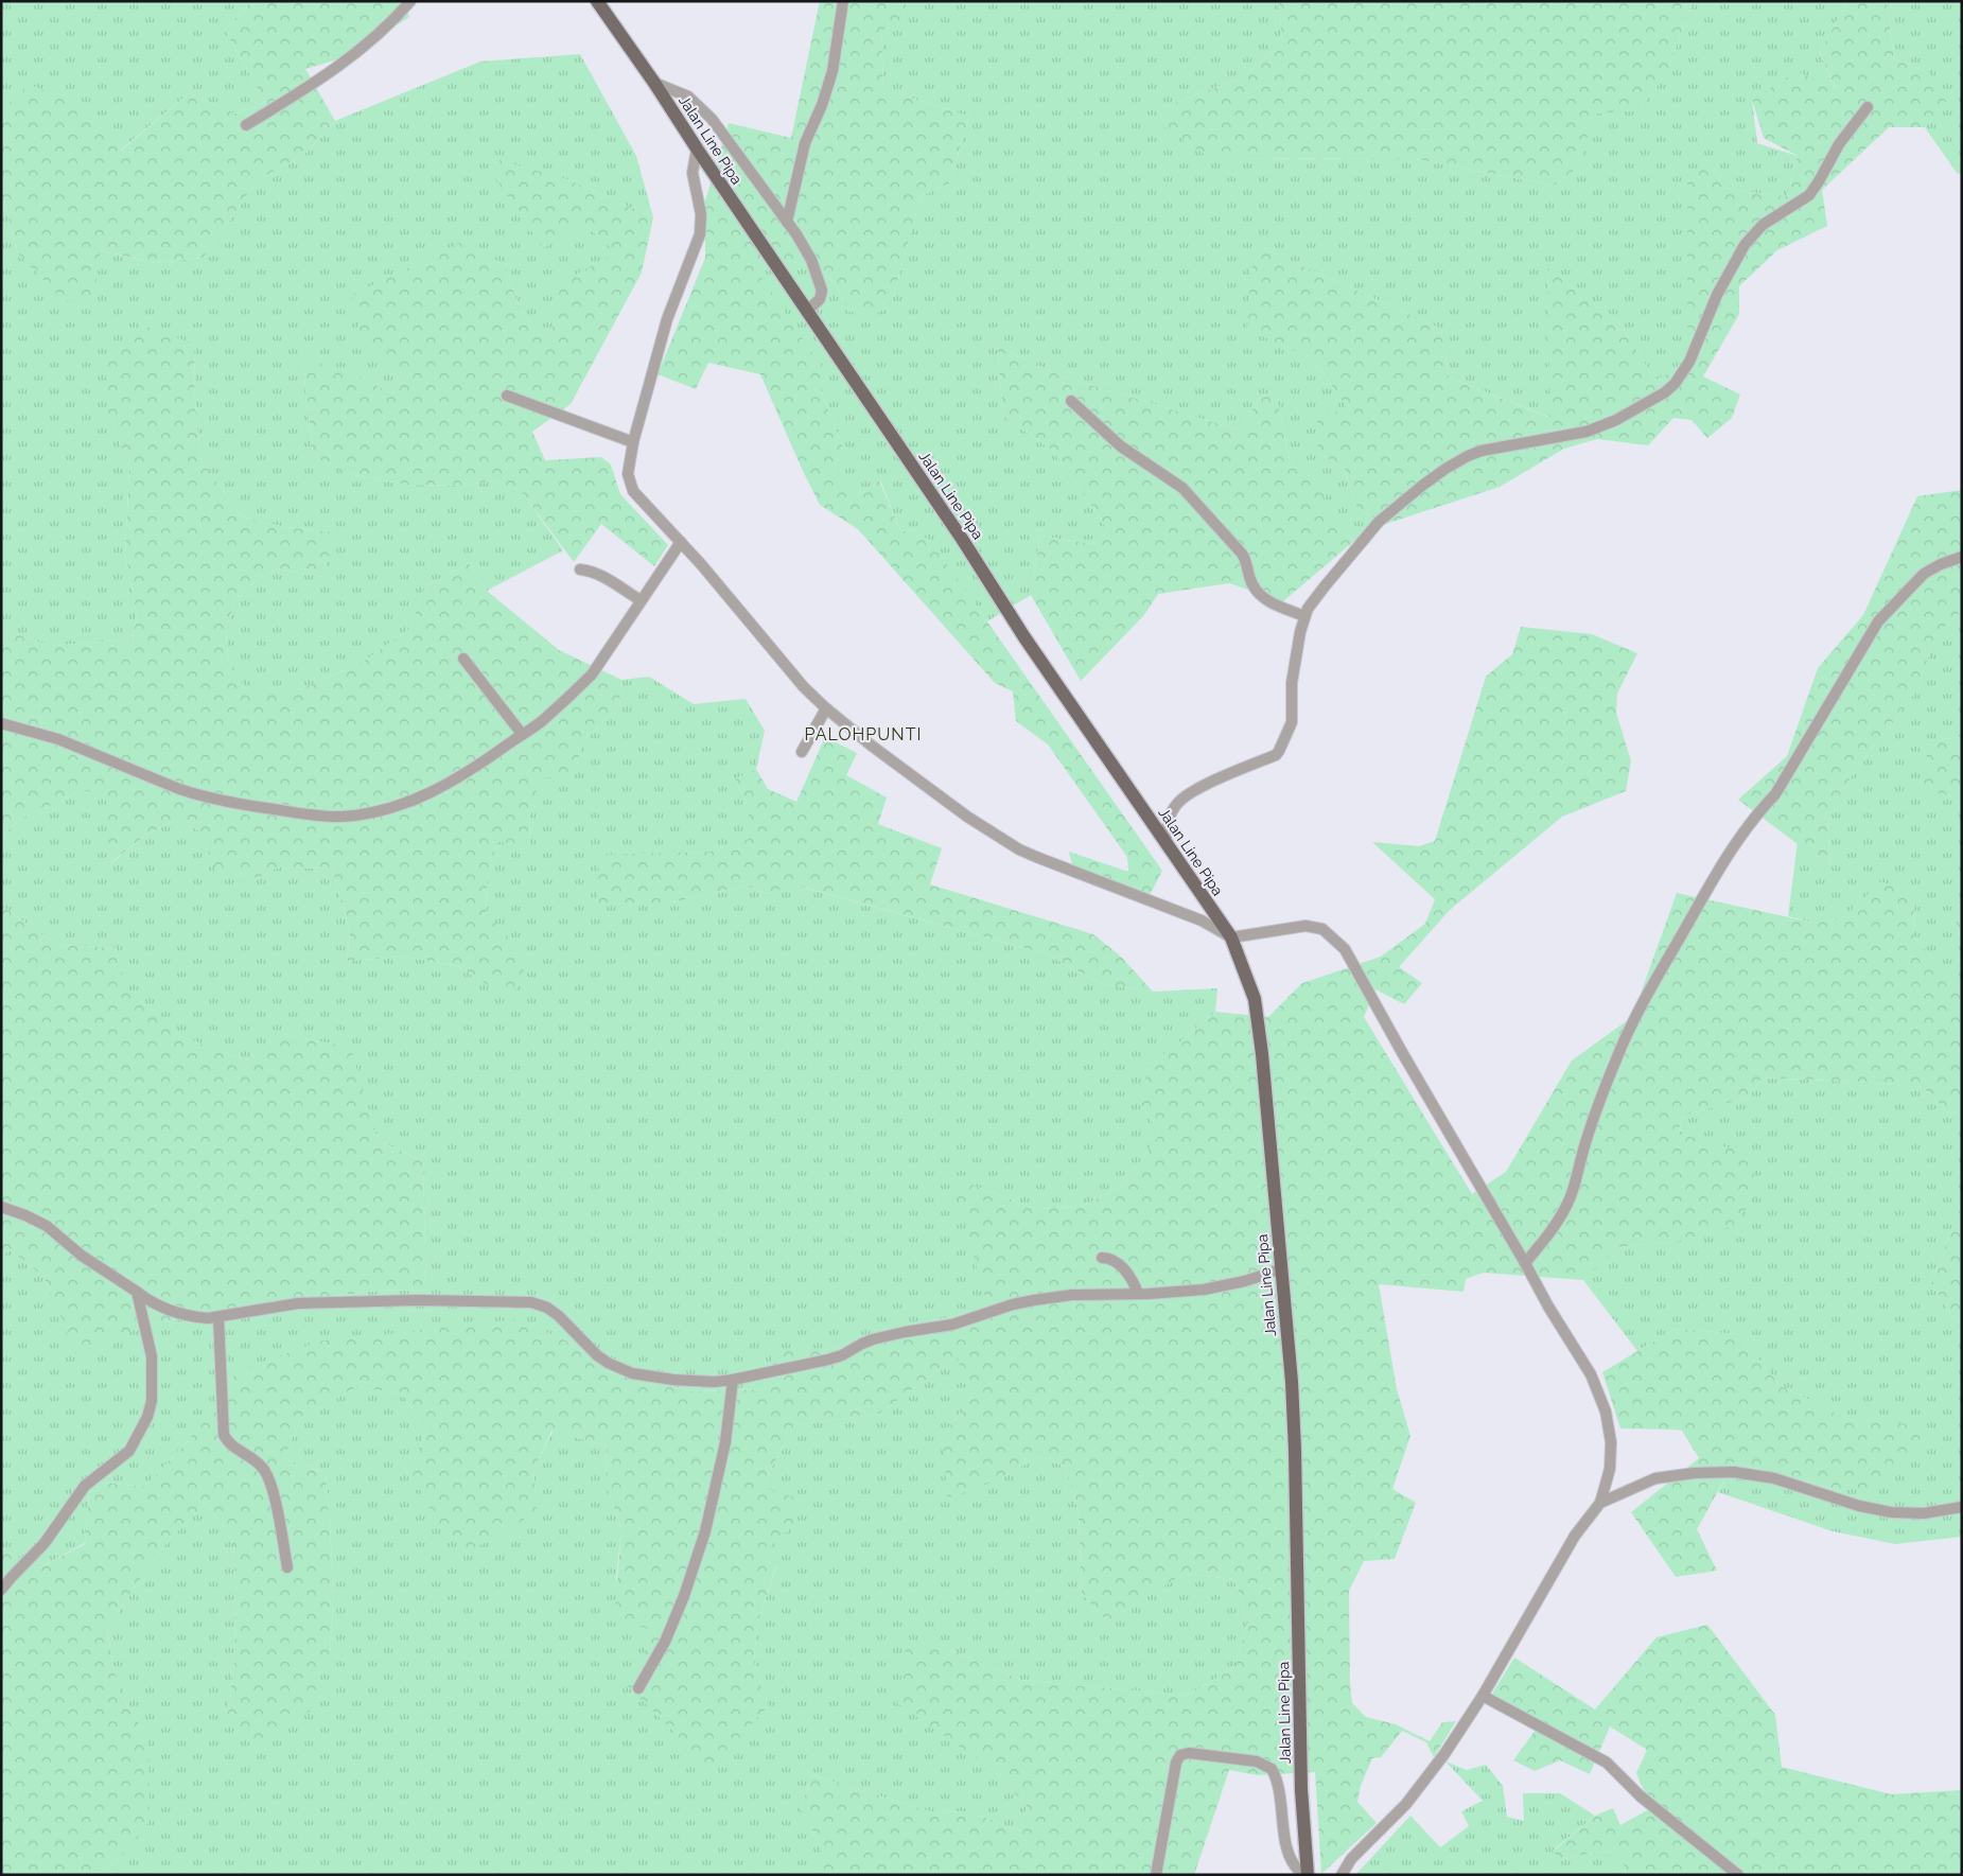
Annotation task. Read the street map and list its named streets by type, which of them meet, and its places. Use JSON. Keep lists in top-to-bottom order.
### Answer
{
  "streets": {
    "main road": ["Jalan Line Pipa"]
  },
  "districts": ["PALOHPUNTI"]
}
